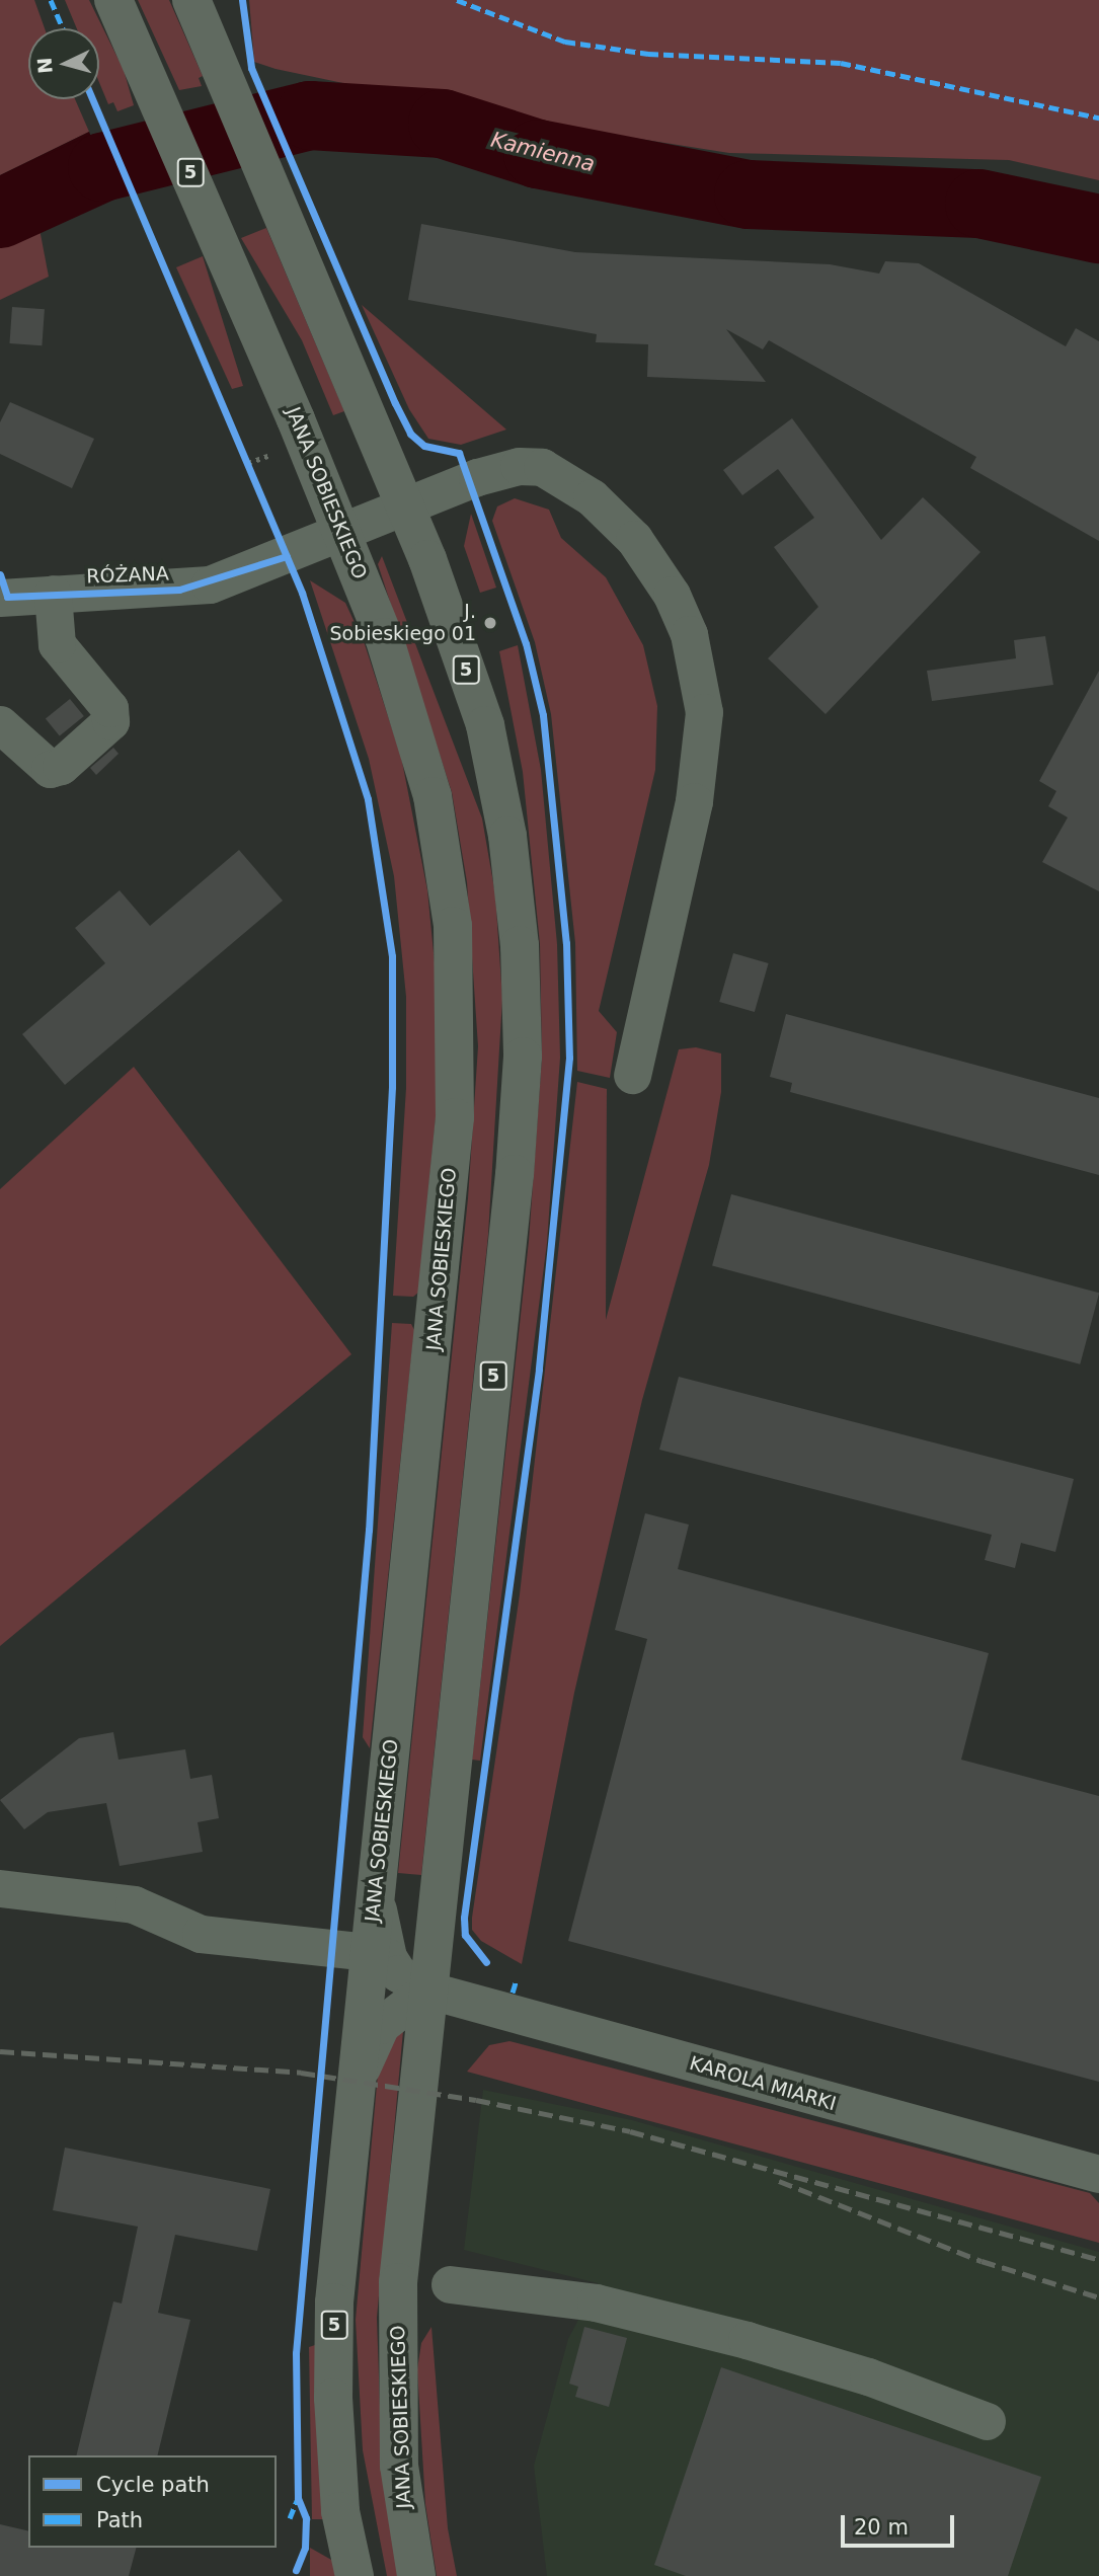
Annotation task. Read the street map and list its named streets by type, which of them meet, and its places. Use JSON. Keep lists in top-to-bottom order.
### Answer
{
  "streets": {
    "main road": ["5", "JANA SOBIESKIEGO"],
    "street": ["RÓŻANA", "KAROLA MIARKI"]
  },
  "crossings": [
    ["JANA SOBIESKIEGO", "RÓŻANA"],
    ["JANA SOBIESKIEGO", "KAROLA MIARKI"]
  ],
  "water": ["Kamienna"],
  "places": ["J. Sobieskiego 01"],
  "legend": ["Cycle path", "Path"],
  "scale_bar": "20 m",
  "north": "left"
}
